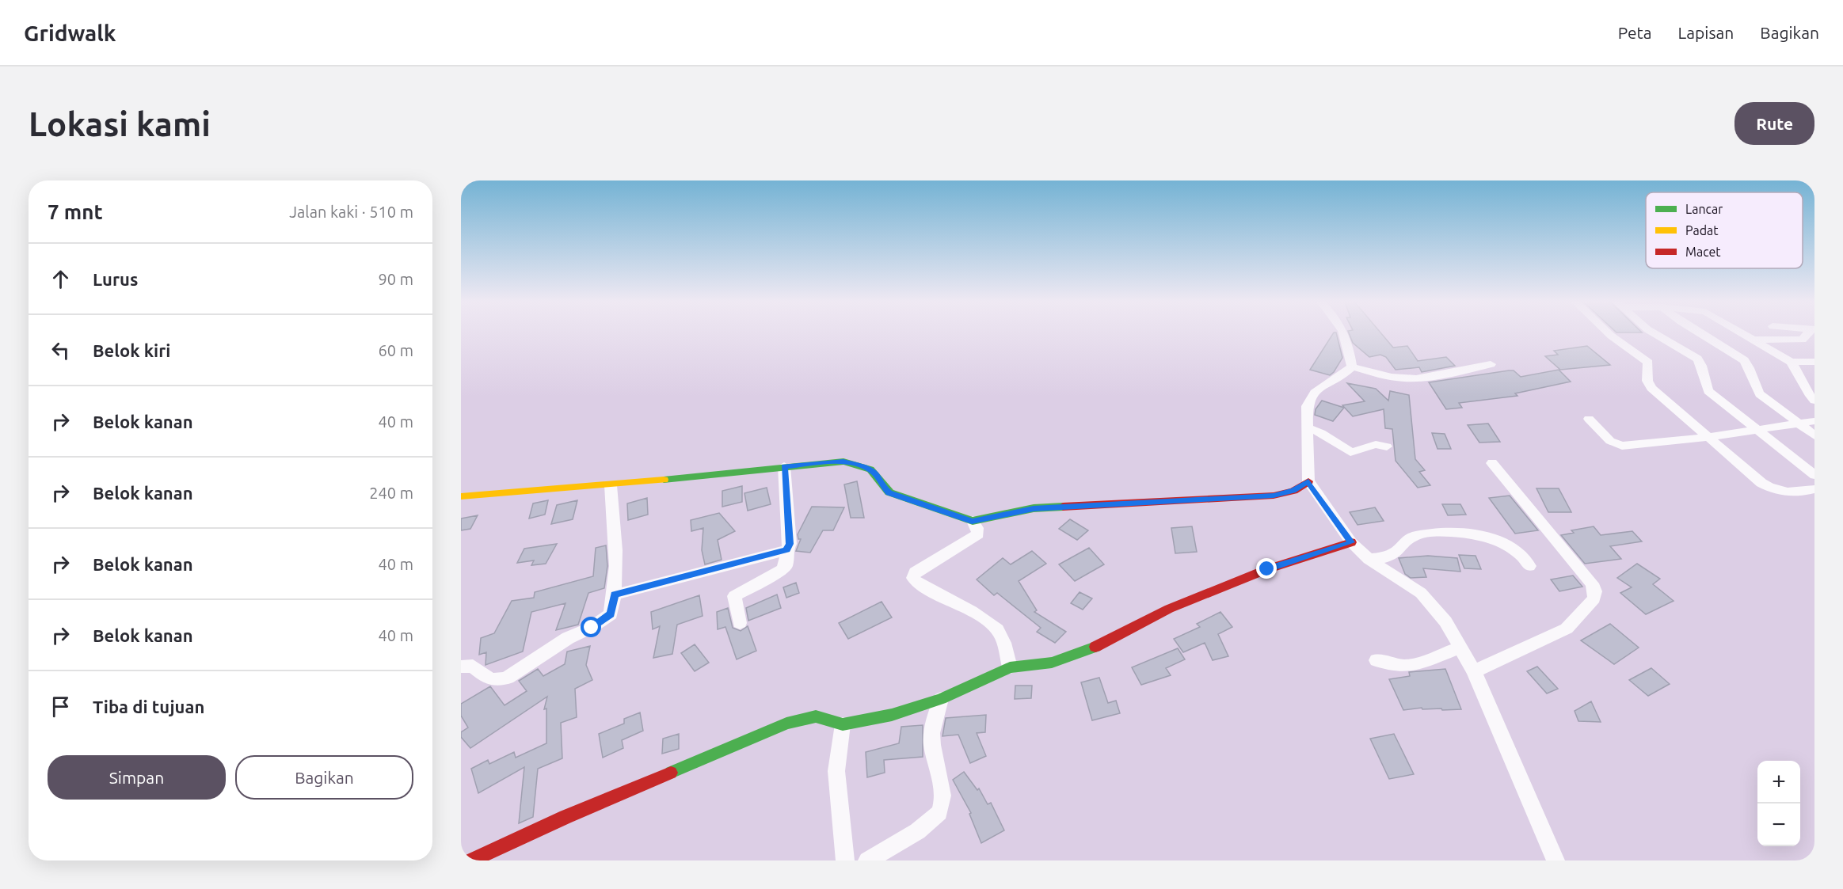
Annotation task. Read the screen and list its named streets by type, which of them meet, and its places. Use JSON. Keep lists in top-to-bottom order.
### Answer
{
  "legend": ["Lancar", "Padat", "Macet"],
  "page": {
    "header": "Gridwalk",
    "nav": ["Peta", "Lapisan", "Bagikan"],
    "buttons": [
      "Rute",
      ["Simpan", "Bagikan"]
    ],
    "title": "Lokasi kami",
    "heading": ["7 mnt", "Jalan kaki · 510 m"],
    "list": [
      ["Lurus", "90 m"],
      ["Belok kiri", "60 m"],
      ["Belok kanan", "40 m"],
      ["Belok kanan", "240 m"],
      ["Belok kanan", "40 m"],
      ["Belok kanan", "40 m"],
      "Tiba di tujuan"
    ],
    "map_buttons": ["+", "−"]
  }
}
